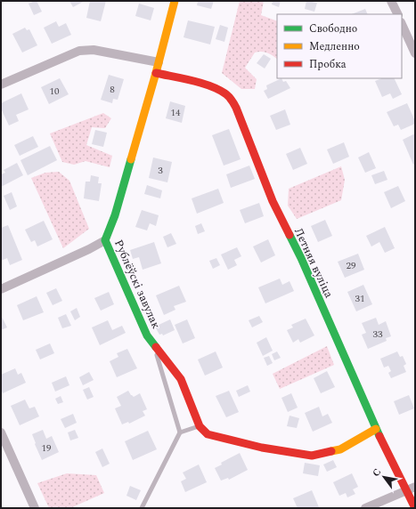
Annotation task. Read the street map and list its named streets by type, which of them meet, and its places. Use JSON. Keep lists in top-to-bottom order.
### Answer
{
  "streets": {
    "street": ["Летняя вуліца", "Рублёўскі завулак"]
  },
  "crossings": [
    ["Летняя вуліца", "Рублёўскі завулак"]
  ],
  "house_numbers": [
    "8",
    "10",
    "14",
    "3",
    "29",
    "31",
    "33",
    "19"
  ],
  "legend": ["Свободно", "Медленно", "Пробка"],
  "north": "top left"
}
